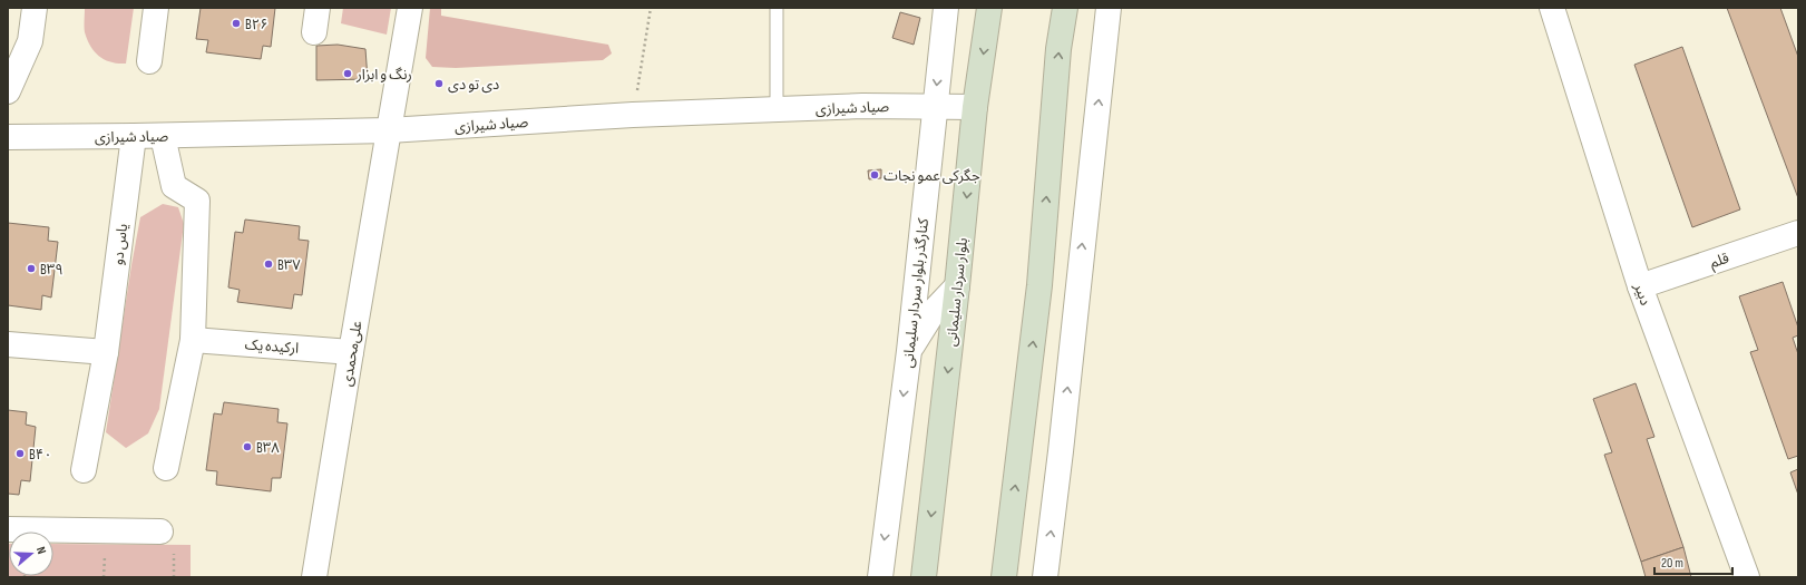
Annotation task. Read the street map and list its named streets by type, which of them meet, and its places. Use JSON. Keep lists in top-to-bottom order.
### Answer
{
  "streets": {
    "main road": ["بلوار سردار سلیمانی"],
    "street": [
      "صیاد شیرازی",
      "یاس دو",
      "قلم",
      "کنارگذر بلوار سردار سلیمانی",
      "دبیر",
      "ارکیده یک",
      "علی‌محمدی"
    ]
  },
  "crossings": [
    ["صیاد شیرازی", "یاس دو"],
    ["صیاد شیرازی", "بلوار سردار سلیمانی"],
    ["صیاد شیرازی", "کنارگذر بلوار سردار سلیمانی"],
    ["صیاد شیرازی", "علی‌محمدی"],
    ["قلم", "دبیر"],
    ["ارکیده یک", "علی‌محمدی"]
  ],
  "places": [
    "B۲۶",
    "رنگ و ابزار",
    "دی تو دی",
    "جگرکی عمو نجات",
    "B۳۷",
    "B۳۹",
    "B۳۸",
    "B۴۰"
  ],
  "scale_bar": "20 m",
  "north": "right"
}
